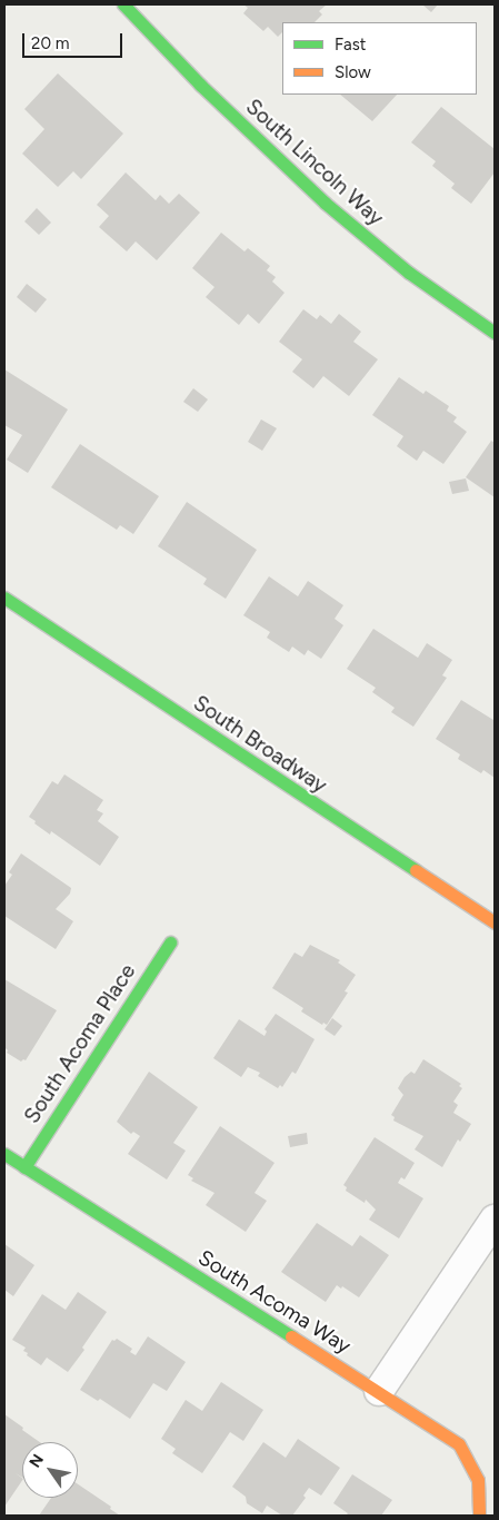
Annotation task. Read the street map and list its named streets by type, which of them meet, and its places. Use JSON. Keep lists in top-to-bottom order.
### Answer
{
  "streets": {
    "street": [
      "South Lincoln Way",
      "South Broadway",
      "South Acoma Place",
      "South Acoma Way"
    ]
  },
  "crossings": [
    ["South Acoma Place", "South Acoma Way"]
  ],
  "legend": ["Fast", "Slow"],
  "scale_bar": "20 m",
  "north": "top left"
}
